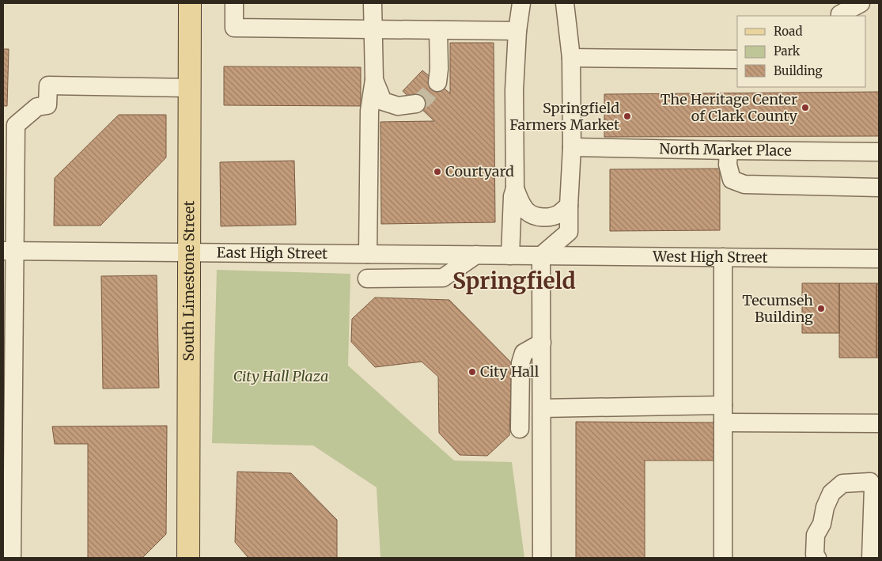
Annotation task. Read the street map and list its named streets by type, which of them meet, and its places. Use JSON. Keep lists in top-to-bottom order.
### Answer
{
  "streets": {
    "main road": ["South Limestone Street"],
    "street": ["North Market Place", "East High Street", "West High Street"]
  },
  "crossings": [
    ["East High Street", "West High Street"],
    ["East High Street", "South Limestone Street"]
  ],
  "districts": ["Springfield"],
  "parks": ["City Hall Plaza"],
  "places": [
    "The Heritage Center of Clark County",
    "Springfield Farmers Market",
    "Courtyard",
    "Tecumseh Building",
    "City Hall"
  ],
  "legend": ["Road", "Park", "Building"]
}
